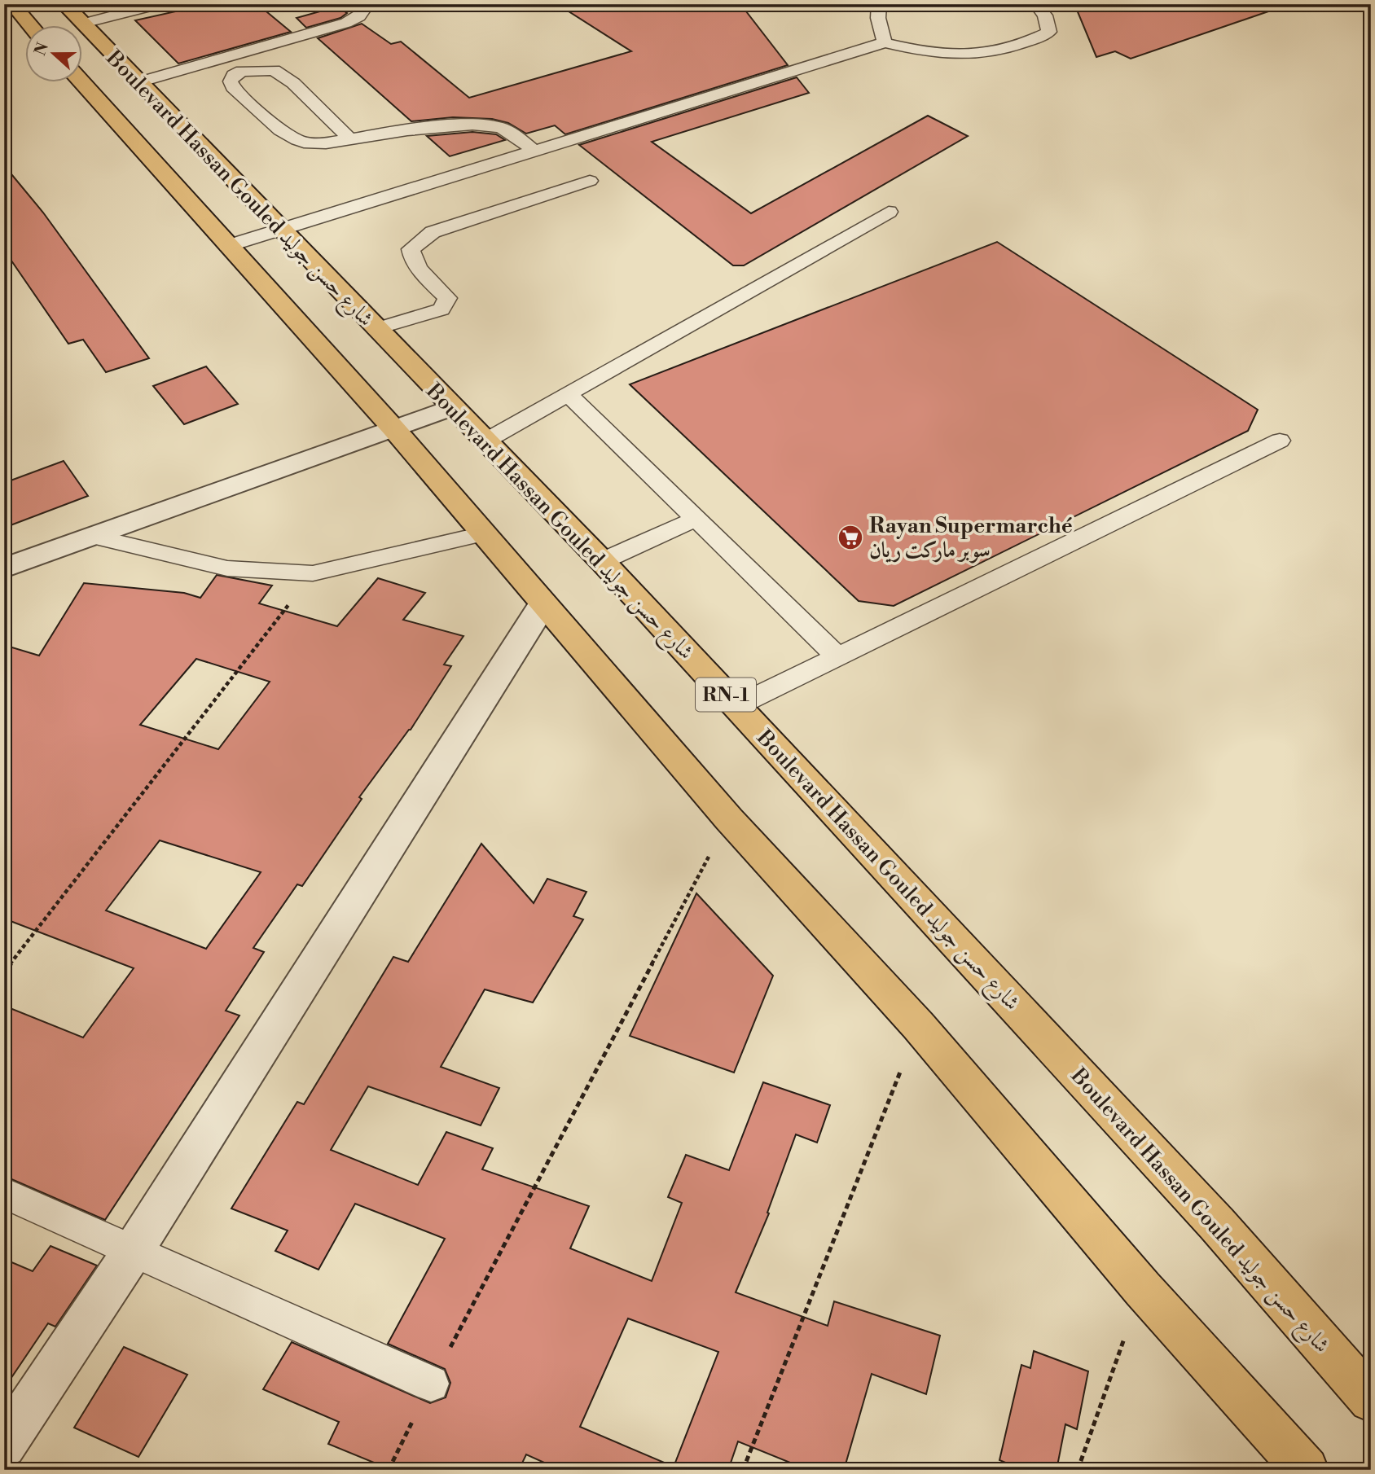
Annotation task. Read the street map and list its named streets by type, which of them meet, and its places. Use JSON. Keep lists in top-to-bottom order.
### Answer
{
  "streets": {
    "main road": ["Boulevard Hassan Gouled شارع حسن جوليد", "RN-1"]
  },
  "places": {
    "supermarket": ["Rayan Supermarché سوبر ماركت ريان"]
  },
  "north": "left"
}
